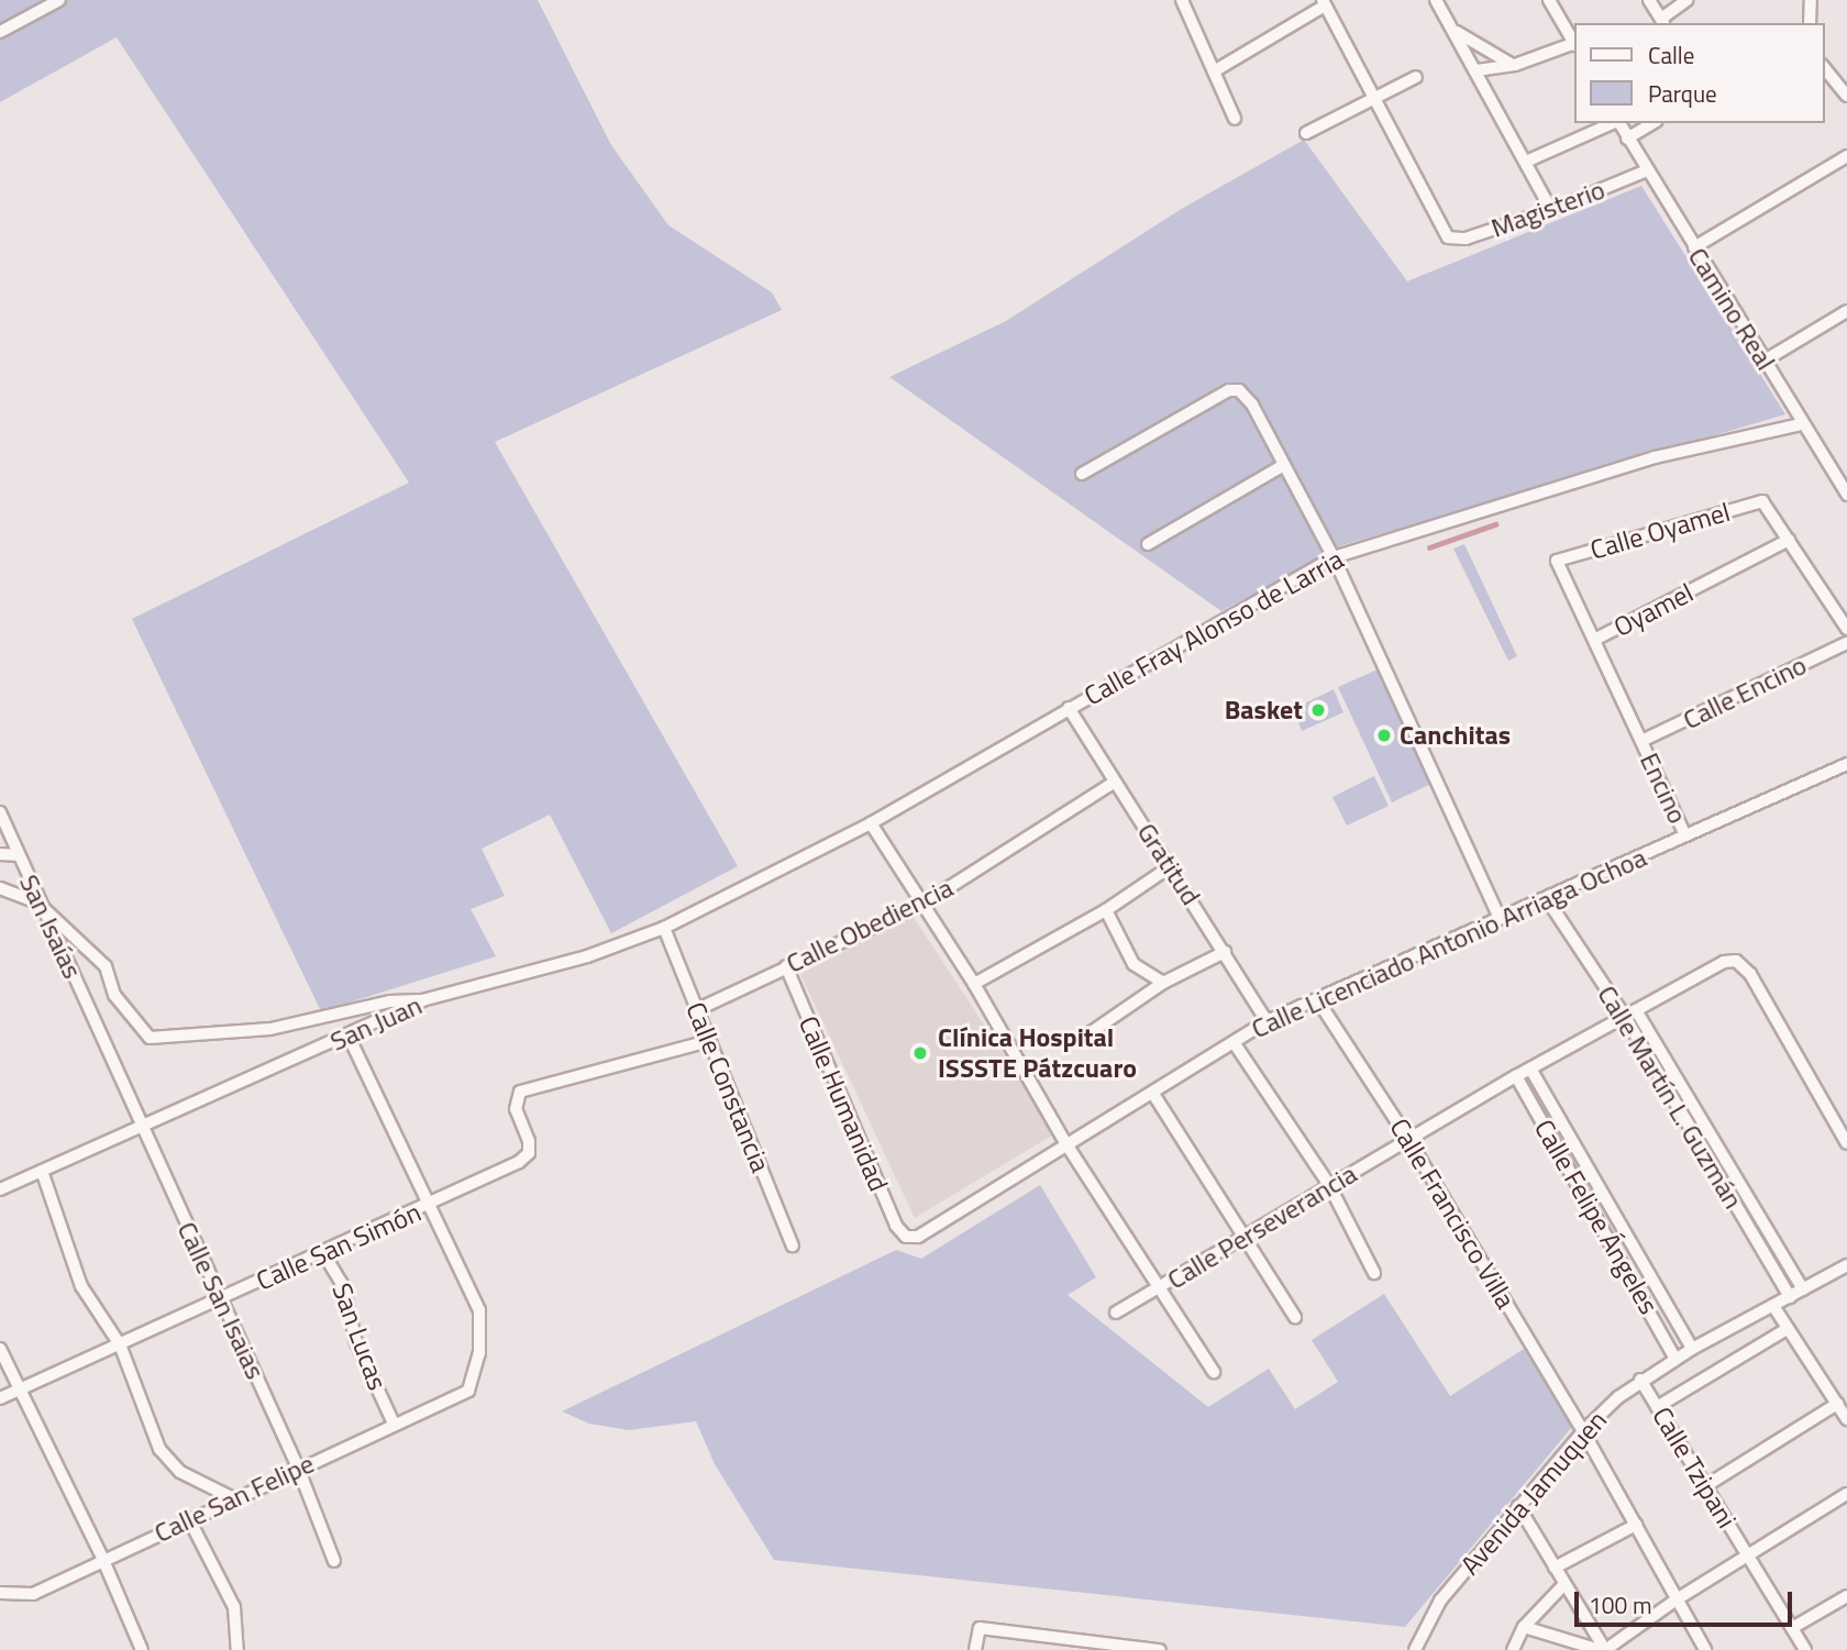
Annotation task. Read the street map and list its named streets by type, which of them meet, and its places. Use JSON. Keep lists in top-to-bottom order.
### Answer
{
  "streets": {
    "street": [
      "Magisterio",
      "Camino Real",
      "Calle Oyamel",
      "Oyamel",
      "Calle Fray Alonso de Larria",
      "Calle Encino",
      "Encino",
      "Gratitud",
      "Calle Obediencia",
      "San Isaías",
      "Calle Licenciado Antonio Arriaga Ochoa",
      "San Juan",
      "Calle Constancia",
      "Calle Martín L. Guzmán",
      "Calle Humanidad",
      "Calle Francisco Villa",
      "Calle Felipe Ángeles",
      "Calle Perseverancia",
      "Calle San Simón",
      "Calle San Isaias",
      "San Lucas",
      "Calle Tzipani",
      "Avenida Jamuquen",
      "Calle San Felipe"
    ]
  },
  "crossings": [
    ["Magisterio", "Camino Real"],
    ["Camino Real", "Calle Fray Alonso de Larria"],
    ["Calle Oyamel", "Oyamel"],
    ["Oyamel", "Encino"],
    ["Calle Fray Alonso de Larria", "Gratitud"],
    ["Calle Fray Alonso de Larria", "San Juan"],
    ["Calle Fray Alonso de Larria", "Calle Constancia"],
    ["Calle Encino", "Encino"],
    ["Encino", "Calle Licenciado Antonio Arriaga Ochoa"],
    ["Gratitud", "Calle Obediencia"],
    ["Gratitud", "Calle Licenciado Antonio Arriaga Ochoa"],
    ["Calle Obediencia", "Calle Constancia"],
    ["Calle Obediencia", "Calle Humanidad"],
    ["San Isaías", "Calle San Isaias"],
    ["Calle Licenciado Antonio Arriaga Ochoa", "Calle Martín L. Guzmán"],
    ["Calle Licenciado Antonio Arriaga Ochoa", "Calle Humanidad"],
    ["Calle Licenciado Antonio Arriaga Ochoa", "Calle Francisco Villa"],
    ["San Juan", "Calle Constancia"],
    ["San Juan", "Calle San Isaias"],
    ["Calle Constancia", "Calle San Simón"],
    ["Calle Martín L. Guzmán", "Calle Perseverancia"],
    ["Calle Martín L. Guzmán", "Avenida Jamuquen"],
    ["Calle Francisco Villa", "Calle Perseverancia"],
    ["Calle Francisco Villa", "Avenida Jamuquen"],
    ["Calle Felipe Ángeles", "Calle Perseverancia"],
    ["Calle Felipe Ángeles", "Avenida Jamuquen"],
    ["Calle San Simón", "Calle San Isaias"],
    ["Calle San Simón", "San Lucas"],
    ["Calle San Simón", "Calle San Felipe"],
    ["Calle San Isaias", "Calle San Felipe"],
    ["San Lucas", "Calle San Felipe"],
    ["Calle Tzipani", "Avenida Jamuquen"]
  ],
  "places": ["Basket", "Canchitas", "Clínica Hospital ISSSTE Pátzcuaro"],
  "legend": ["Calle", "Parque"],
  "scale_bar": "100 m"
}
